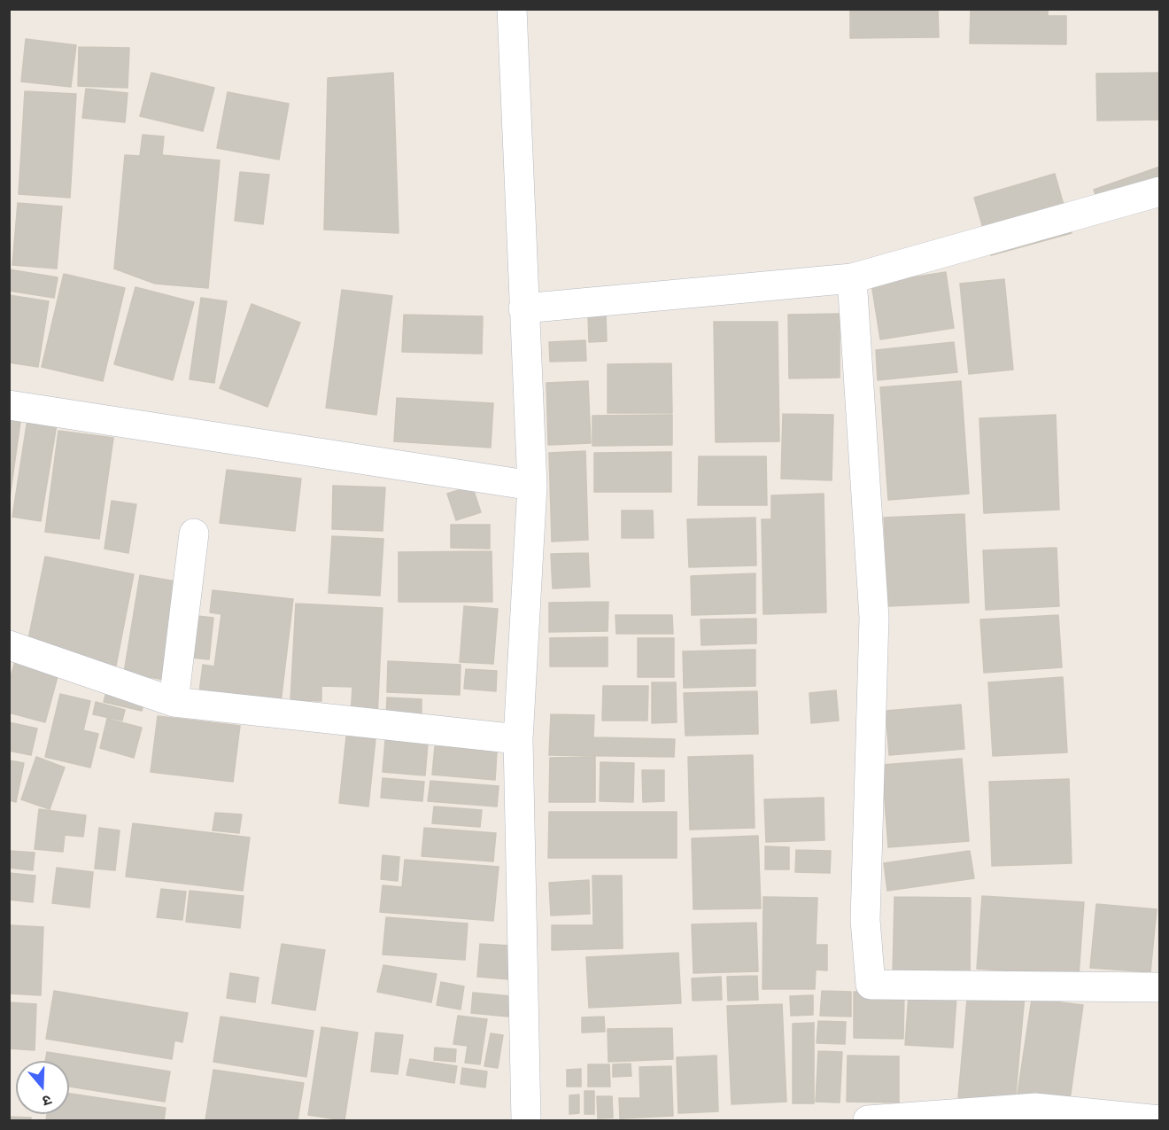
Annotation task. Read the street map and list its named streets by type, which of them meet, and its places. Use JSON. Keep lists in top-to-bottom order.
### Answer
{
  "north": "bottom"
}
